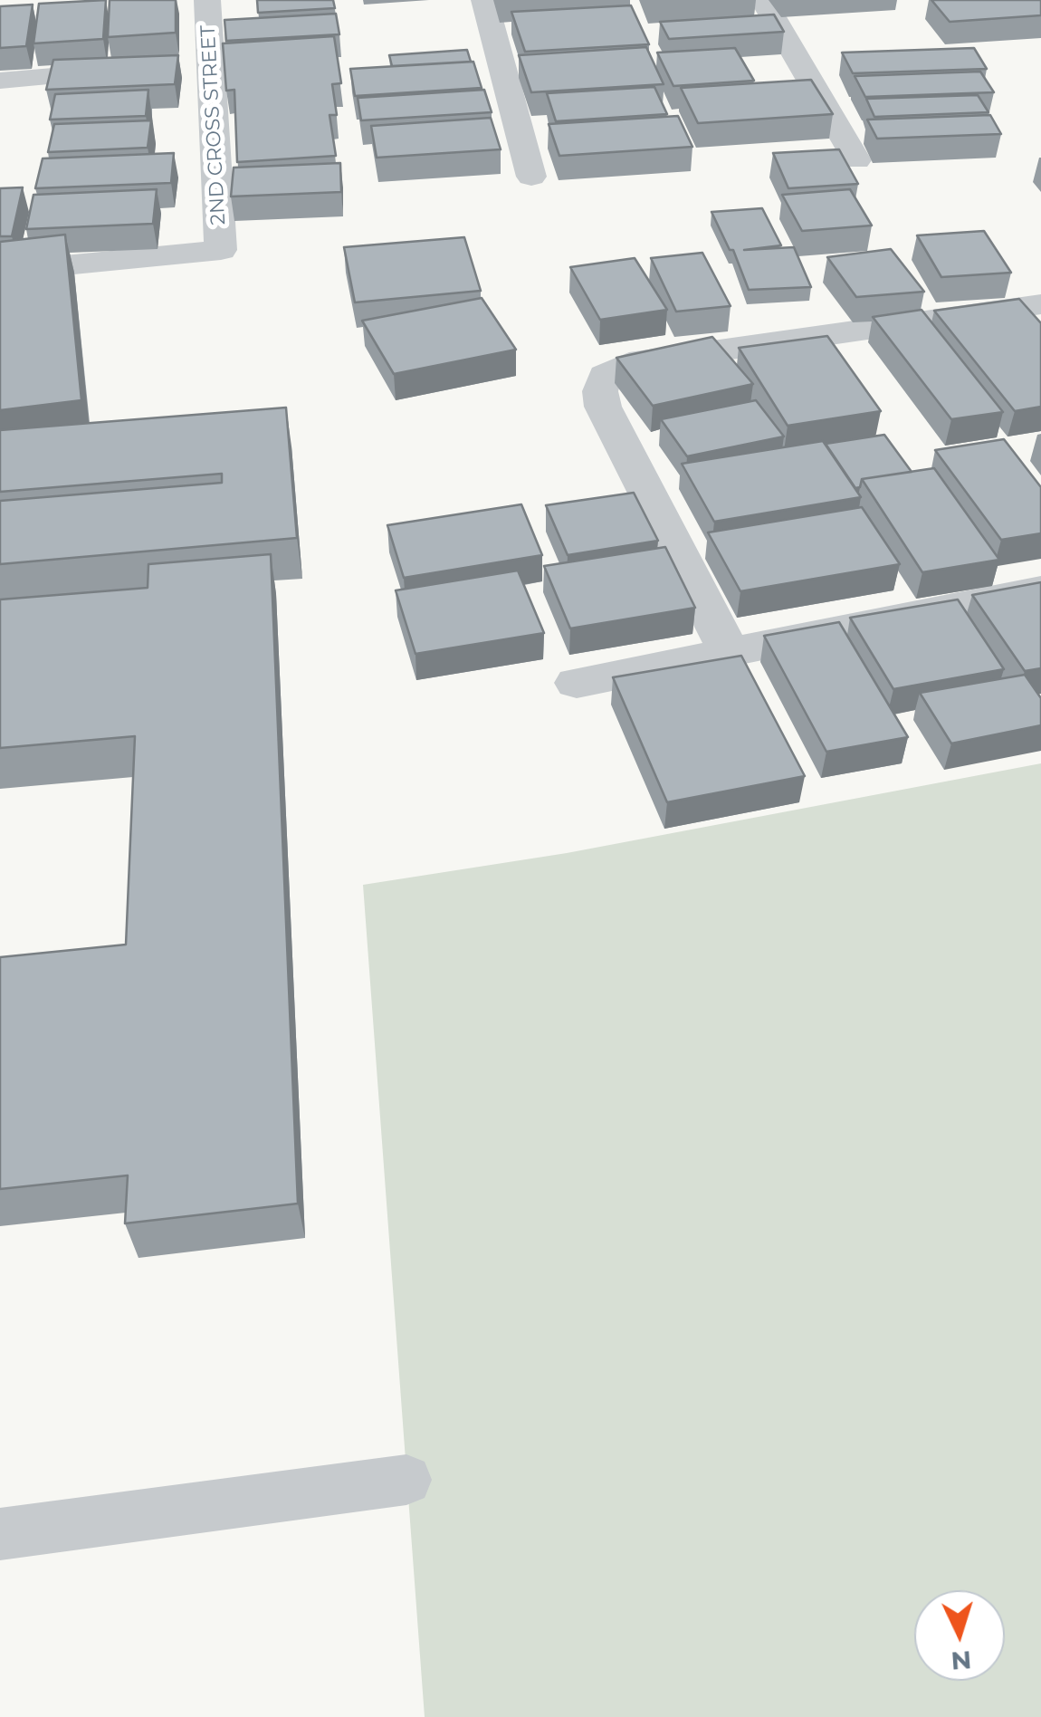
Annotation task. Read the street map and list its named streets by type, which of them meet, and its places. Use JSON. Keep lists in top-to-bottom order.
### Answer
{
  "streets": {
    "street": ["2ND CROSS STREET"]
  },
  "north": "bottom"
}
